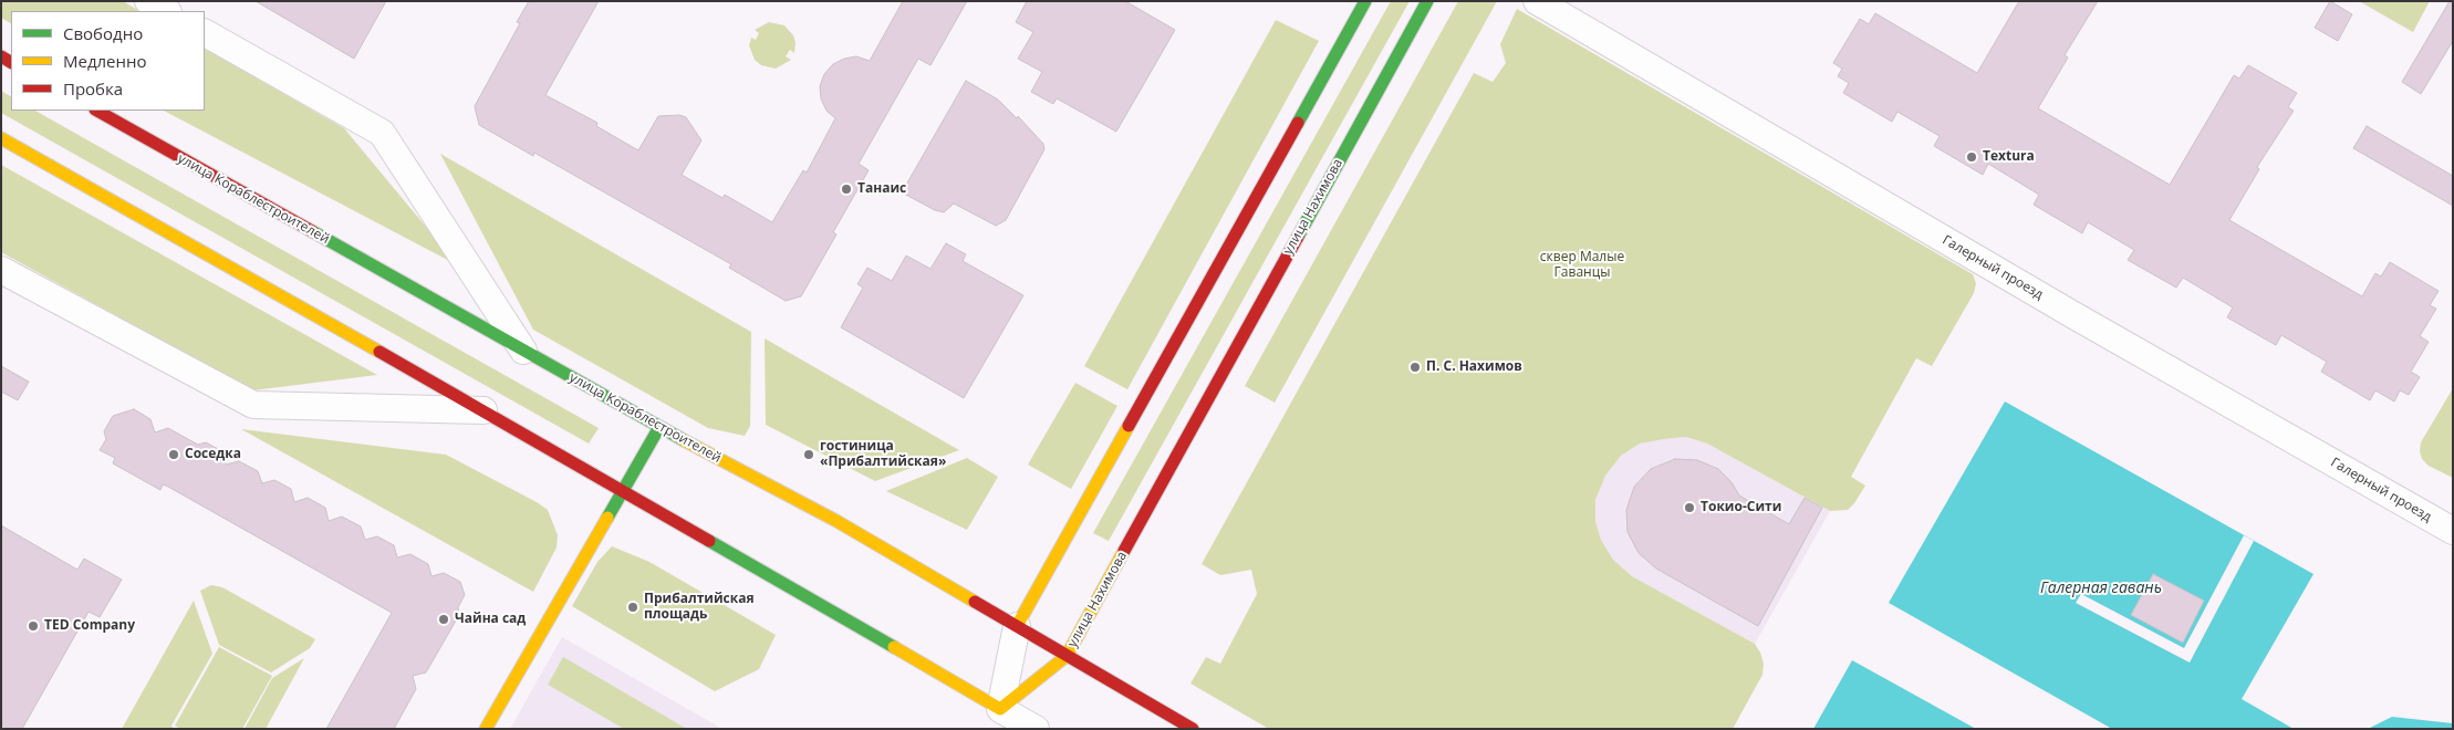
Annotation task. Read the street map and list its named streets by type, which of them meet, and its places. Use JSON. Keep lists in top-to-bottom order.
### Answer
{
  "streets": {
    "main road": ["улица Кораблестроителей", "улица Нахимова"],
    "street": ["Галерный проезд"]
  },
  "crossings": [
    ["улица Кораблестроителей", "улица Нахимова"]
  ],
  "water": ["Галерная гавань"],
  "parks": ["сквер Малые Гаванцы"],
  "places": [
    "Textura",
    "Танаис",
    "П. С. Нахимов",
    "Соседка",
    "гостиница «Прибалтийская»",
    "Токио-Сити",
    "Прибалтийская площадь",
    "Чайна сад",
    "TED Company"
  ],
  "legend": ["Свободно", "Медленно", "Пробка"]
}
